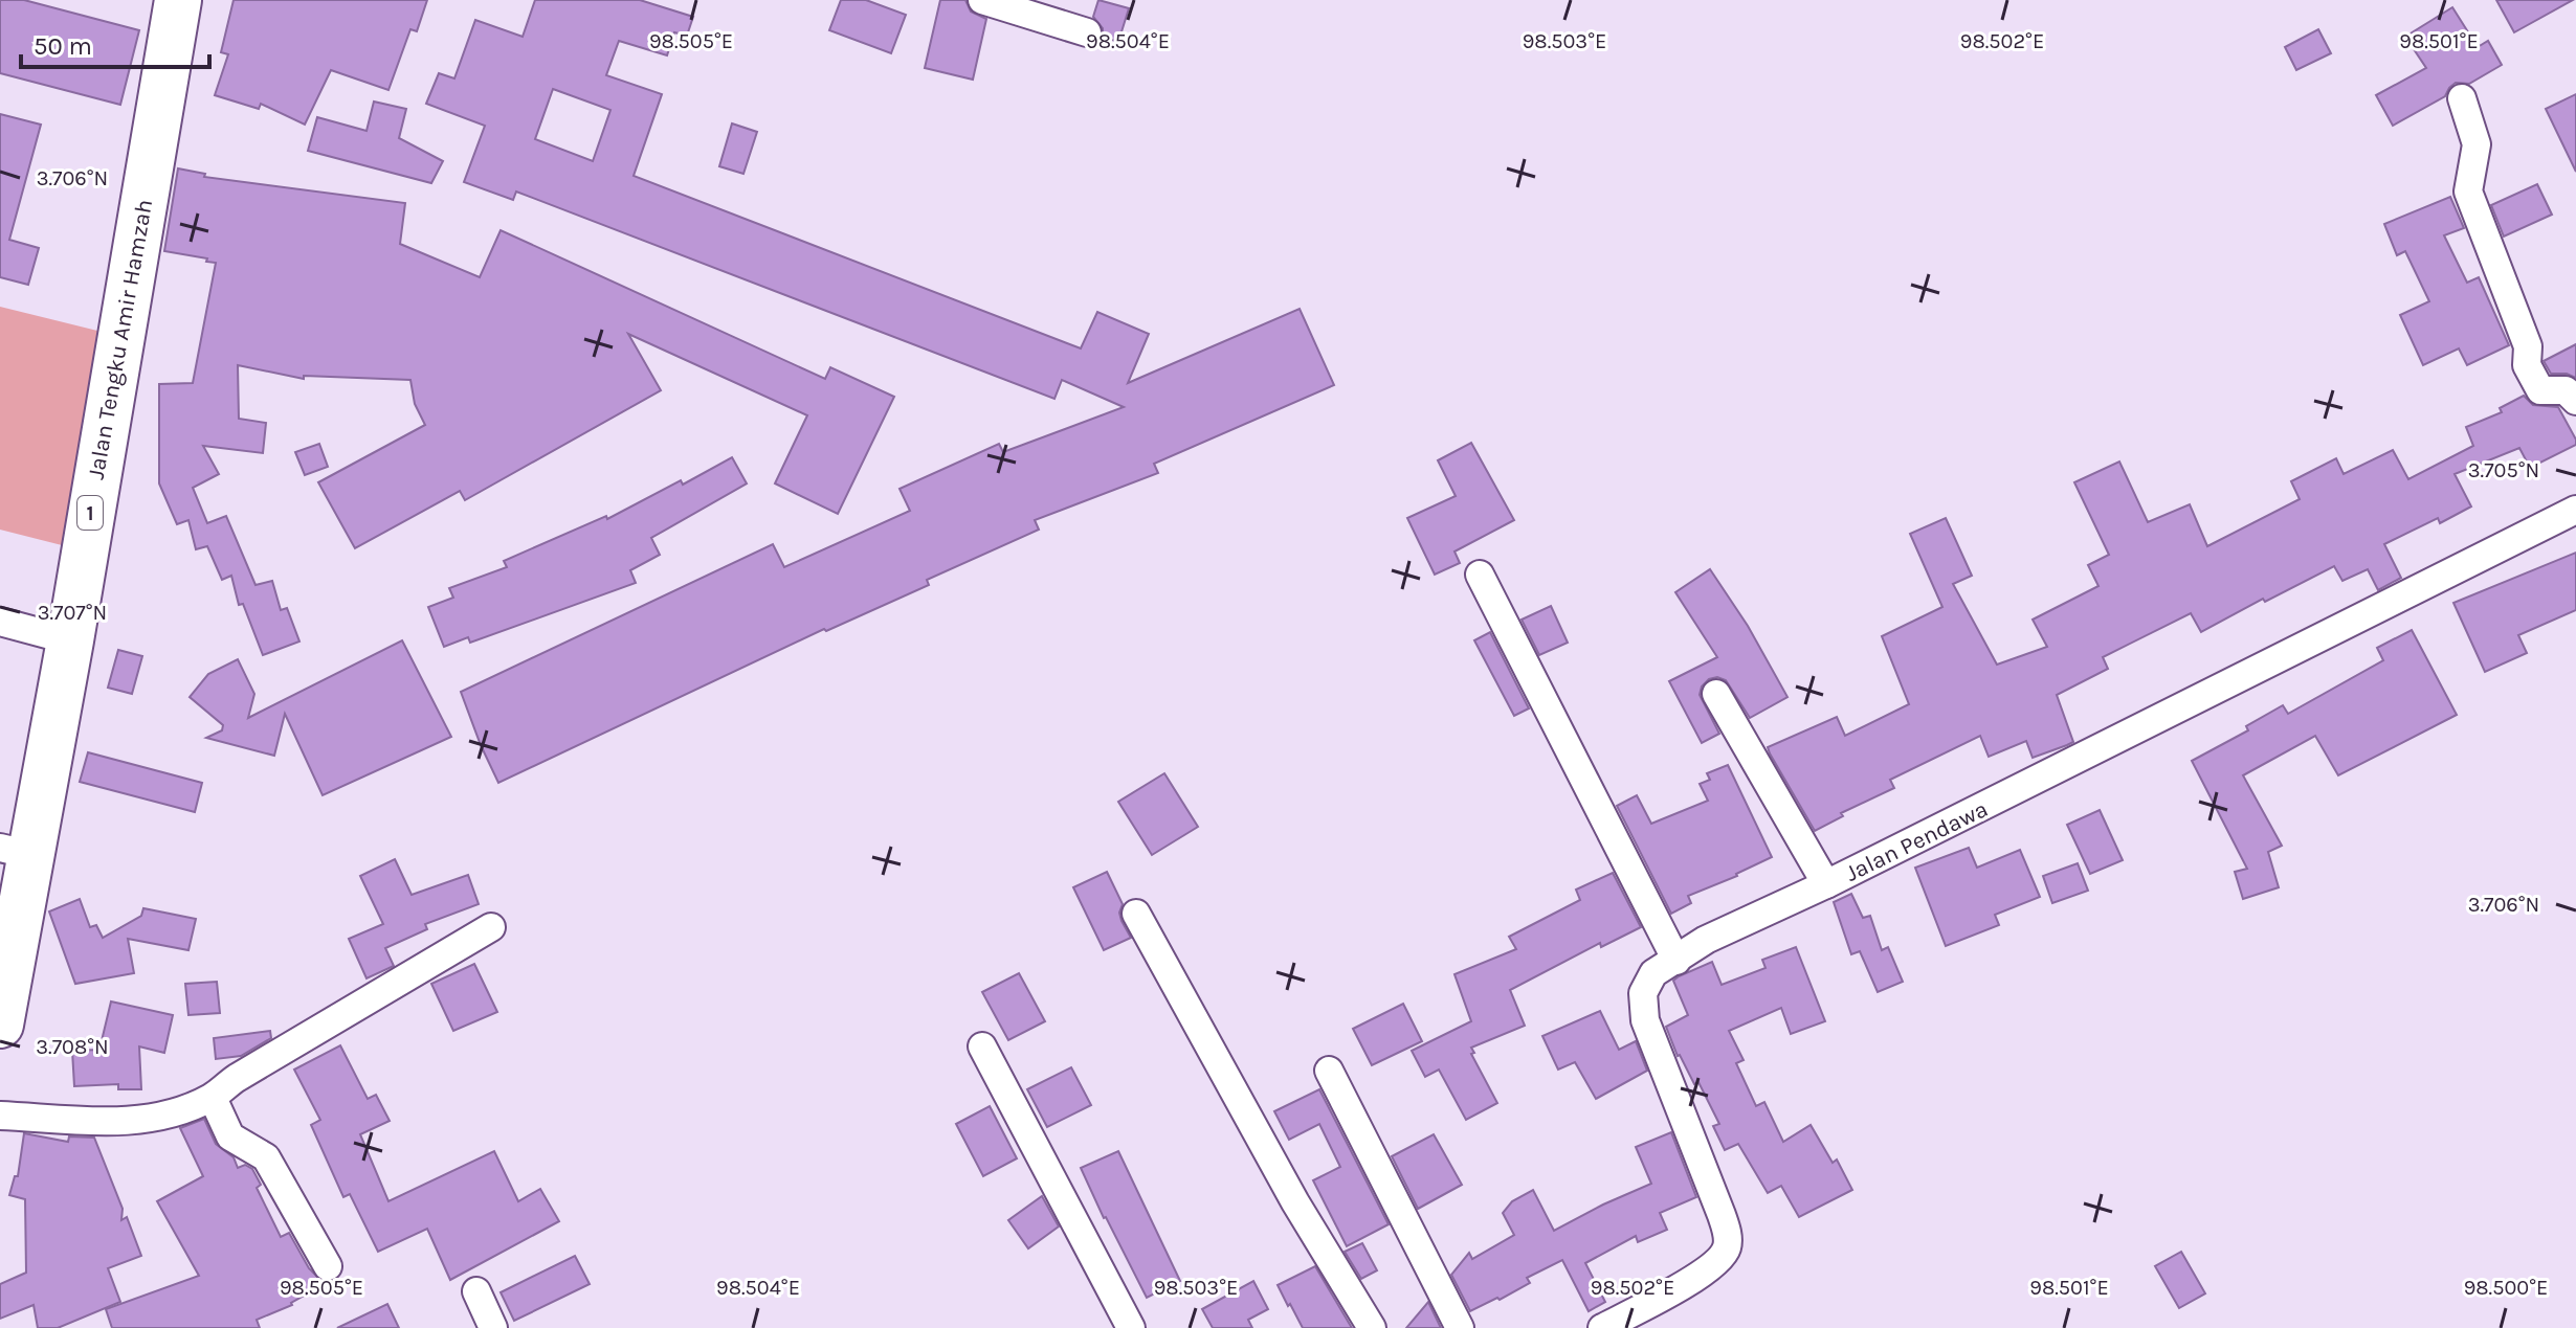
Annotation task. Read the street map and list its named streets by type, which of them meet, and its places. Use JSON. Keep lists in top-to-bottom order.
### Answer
{
  "streets": {
    "highway": ["Jalan Tengku Amir Hamzah", "1"],
    "street": ["Jalan Pendawa"]
  },
  "scale_bar": "50 m",
  "coordinates": [
    "98.505°E",
    "98.504°E",
    "98.503°E",
    "98.502°E",
    "98.501°E",
    "3.706°N",
    "3.705°N",
    "3.707°N",
    "3.708°N",
    "98.500°E"
  ]
}
